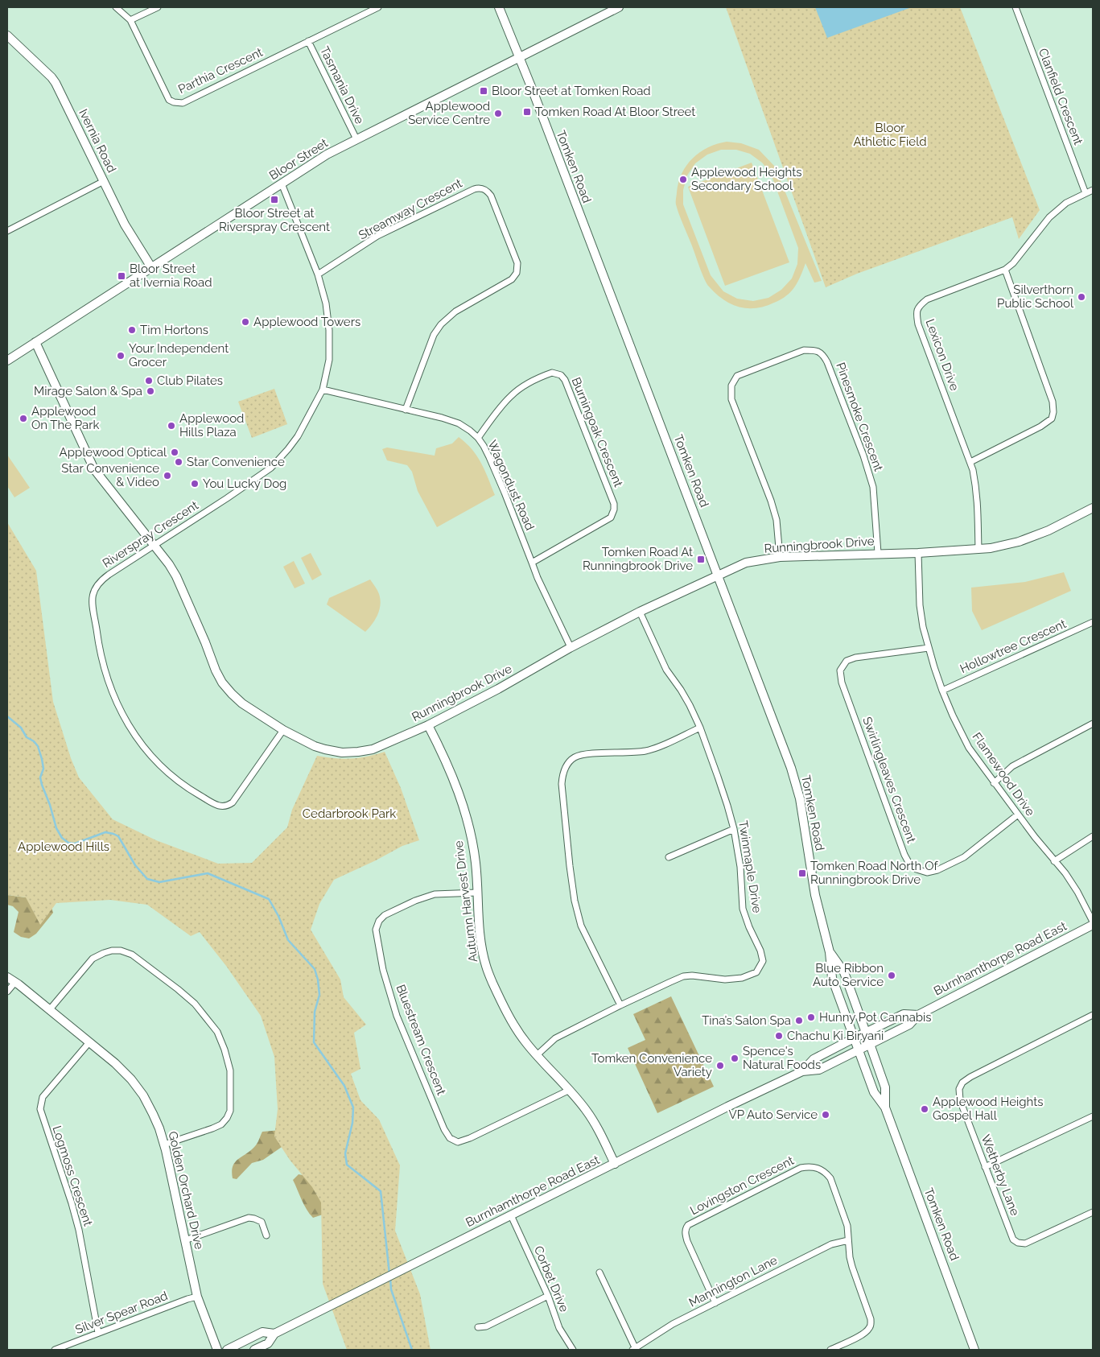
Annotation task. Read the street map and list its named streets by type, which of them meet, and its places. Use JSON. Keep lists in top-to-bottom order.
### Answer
{
  "streets": {
    "street": [
      "Parthia Crescent",
      "Tasmania Drive",
      "Clanfield Crescent",
      "Ivernia Road",
      "Bloor Street",
      "Tomken Road",
      "Streamway Crescent",
      "Lexicon Drive",
      "Pinesmoke Crescent",
      "Burningoak Crescent",
      "Wagondust Road",
      "Riverspray Crescent",
      "Runningbrook Drive",
      "Hollowtree Crescent",
      "Flamewood Drive",
      "Swirlingleaves Crescent",
      "Twinmaple Drive",
      "Autumn Harvest Drive",
      "Burnhamthorpe Road East",
      "Bluestream Crescent",
      "Wetherby Lane",
      "Logmoss Crescent",
      "Lovingston Crescent",
      "Golden Orchard Drive",
      "Corbet Drive",
      "Mannington Lane",
      "Silver Spear Road"
    ]
  },
  "crossings": [
    ["Parthia Crescent", "Tasmania Drive"],
    ["Tasmania Drive", "Bloor Street"],
    ["Clanfield Crescent", "Lexicon Drive"],
    ["Ivernia Road", "Bloor Street"],
    ["Bloor Street", "Tomken Road"],
    ["Bloor Street", "Riverspray Crescent"],
    ["Bloor Street", "Runningbrook Drive"],
    ["Tomken Road", "Runningbrook Drive"],
    ["Tomken Road", "Burnhamthorpe Road East"],
    ["Streamway Crescent", "Wagondust Road"],
    ["Streamway Crescent", "Riverspray Crescent"],
    ["Lexicon Drive", "Runningbrook Drive"],
    ["Pinesmoke Crescent", "Runningbrook Drive"],
    ["Burningoak Crescent", "Wagondust Road"],
    ["Wagondust Road", "Riverspray Crescent"],
    ["Wagondust Road", "Runningbrook Drive"],
    ["Riverspray Crescent", "Runningbrook Drive"],
    ["Runningbrook Drive", "Flamewood Drive"],
    ["Runningbrook Drive", "Twinmaple Drive"],
    ["Runningbrook Drive", "Autumn Harvest Drive"],
    ["Hollowtree Crescent", "Flamewood Drive"],
    ["Flamewood Drive", "Swirlingleaves Crescent"],
    ["Twinmaple Drive", "Autumn Harvest Drive"],
    ["Autumn Harvest Drive", "Burnhamthorpe Road East"],
    ["Autumn Harvest Drive", "Bluestream Crescent"],
    ["Burnhamthorpe Road East", "Corbet Drive"],
    ["Logmoss Crescent", "Golden Orchard Drive"],
    ["Logmoss Crescent", "Silver Spear Road"],
    ["Lovingston Crescent", "Mannington Lane"],
    ["Golden Orchard Drive", "Silver Spear Road"]
  ],
  "parks": ["Bloor Athletic Field", "Cedarbrook Park", "Applewood Hills"],
  "places": {
    "transit": [
      "Bloor Street at Tomken Road",
      "Tomken Road At Bloor Street",
      "Bloor Street at Riverspray Crescent",
      "Bloor Street at Ivernia Road",
      "Tomken Road At Runningbrook Drive",
      "Tomken Road North Of Runningbrook Drive"
    ],
    "other": [
      "Applewood Service Centre",
      "Applewood Heights Secondary School",
      "Silverthorn Public School",
      "Applewood Towers",
      "Tim Hortons",
      "Your Independent Grocer",
      "Club Pilates",
      "Mirage Salon & Spa",
      "Applewood On The Park",
      "Applewood Hills Plaza",
      "Applewood Optical",
      "Star Convenience",
      "Star Convenience & Video",
      "You Lucky Dog",
      "Blue Ribbon Auto Service",
      "Hunny Pot Cannabis",
      "Tina’s Salon Spa",
      "Chachu Ki Biryani",
      "Spence's Natural Foods",
      "Tomken Convenience Variety",
      "Applewood Heights Gospel Hall",
      "VP Auto Service"
    ]
  }
}
